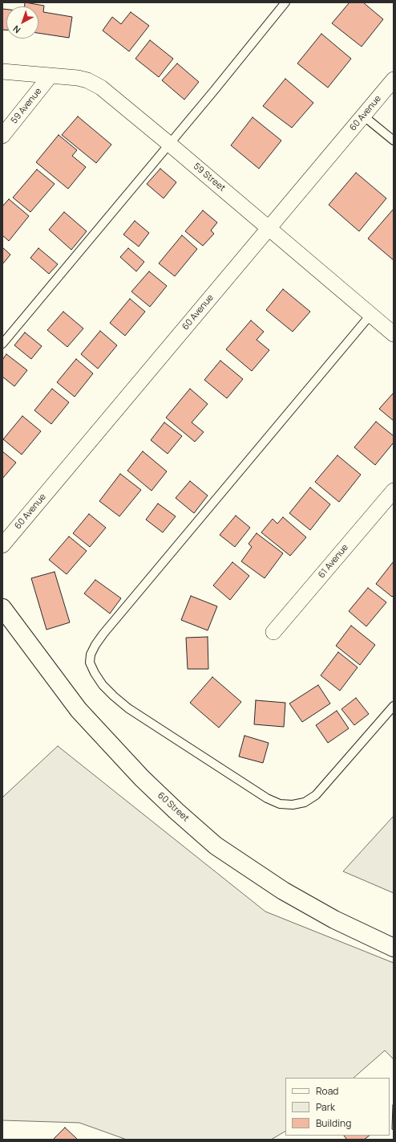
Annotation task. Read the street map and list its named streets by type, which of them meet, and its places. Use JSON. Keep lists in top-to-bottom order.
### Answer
{
  "streets": {
    "main road": ["60 Street"],
    "street": [
      "59 Avenue",
      "60 Avenue",
      "59 Street",
      "61 Avenue"
    ]
  },
  "crossings": [
    ["59 Avenue", "59 Street"],
    ["60 Avenue", "59 Street"]
  ],
  "legend": ["Road", "Park", "Building"],
  "north": "bottom left"
}
